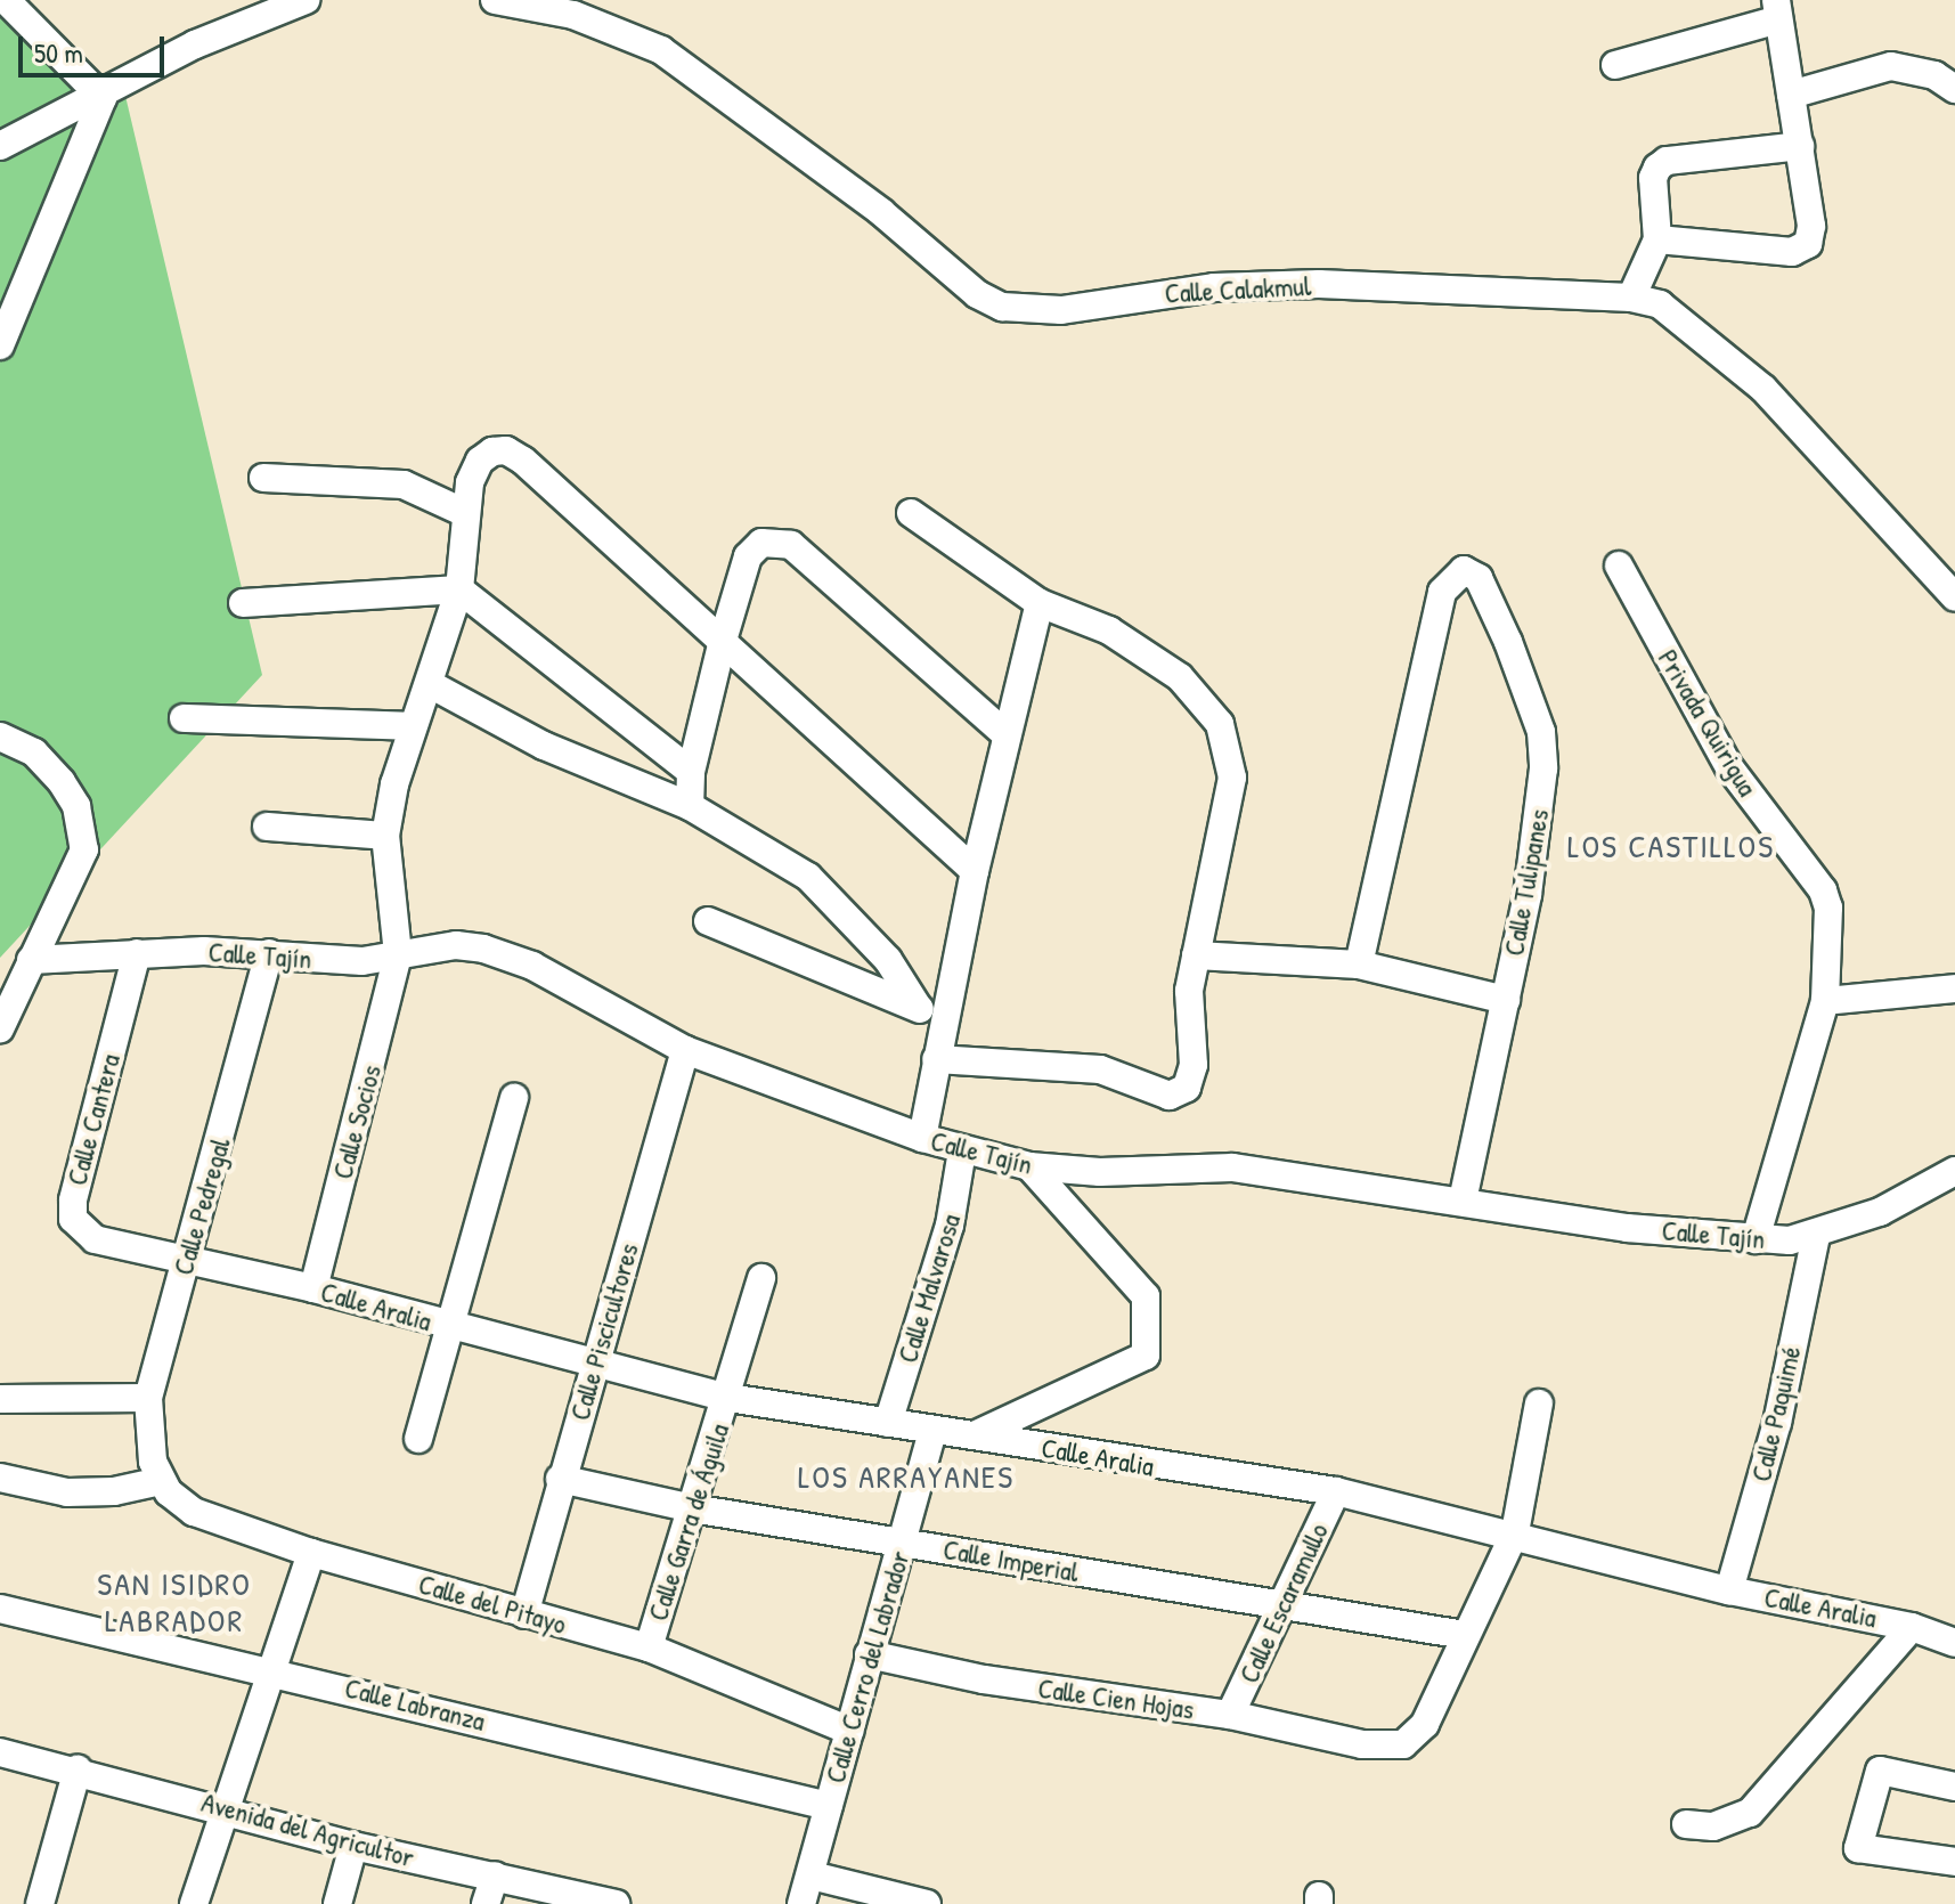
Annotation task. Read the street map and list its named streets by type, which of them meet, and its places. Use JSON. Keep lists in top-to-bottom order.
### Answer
{
  "streets": {
    "street": [
      "Calle Calakmul",
      "Privada Quirigua",
      "Calle Tulipanes",
      "Calle Tajín",
      "Calle Cantera",
      "Calle Socios",
      "Calle Pedregal",
      "Calle Malvarosa",
      "Calle Aralia",
      "Calle Piscicultores",
      "Calle Paquimé",
      "Calle Garra de Águila",
      "Calle Imperial",
      "Calle Escaramullo",
      "Calle del Pitayo",
      "Calle Cerro del Labrador",
      "Calle Cien Hojas",
      "Calle Labranza",
      "Avenida del Agricultor"
    ]
  },
  "crossings": [
    ["Privada Quirigua", "Calle Tajín"],
    ["Calle Tulipanes", "Calle Tajín"],
    ["Calle Tajín", "Calle Cantera"],
    ["Calle Tajín", "Calle Socios"],
    ["Calle Tajín", "Calle Pedregal"],
    ["Calle Tajín", "Calle Malvarosa"],
    ["Calle Tajín", "Calle Piscicultores"],
    ["Calle Tajín", "Calle Paquimé"],
    ["Calle Cantera", "Calle Pedregal"],
    ["Calle Cantera", "Calle Aralia"],
    ["Calle Socios", "Calle Aralia"],
    ["Calle Pedregal", "Calle Aralia"],
    ["Calle Pedregal", "Calle del Pitayo"],
    ["Calle Malvarosa", "Calle Aralia"],
    ["Calle Aralia", "Calle Piscicultores"],
    ["Calle Aralia", "Calle Paquimé"],
    ["Calle Aralia", "Calle Garra de Águila"],
    ["Calle Aralia", "Calle Escaramullo"],
    ["Calle Aralia", "Calle Cerro del Labrador"],
    ["Calle Piscicultores", "Calle Imperial"],
    ["Calle Piscicultores", "Calle del Pitayo"],
    ["Calle Garra de Águila", "Calle Imperial"],
    ["Calle Garra de Águila", "Calle del Pitayo"],
    ["Calle Imperial", "Calle Escaramullo"],
    ["Calle Imperial", "Calle Cerro del Labrador"],
    ["Calle Imperial", "Calle Cien Hojas"],
    ["Calle Escaramullo", "Calle Cien Hojas"],
    ["Calle del Pitayo", "Calle Cerro del Labrador"],
    ["Calle Cerro del Labrador", "Calle Cien Hojas"],
    ["Calle Cerro del Labrador", "Calle Labranza"]
  ],
  "districts": ["LOS CASTILLOS", "LOS ARRAYANES", "SAN ISIDRO LABRADOR"],
  "scale_bar": "50 m"
}
